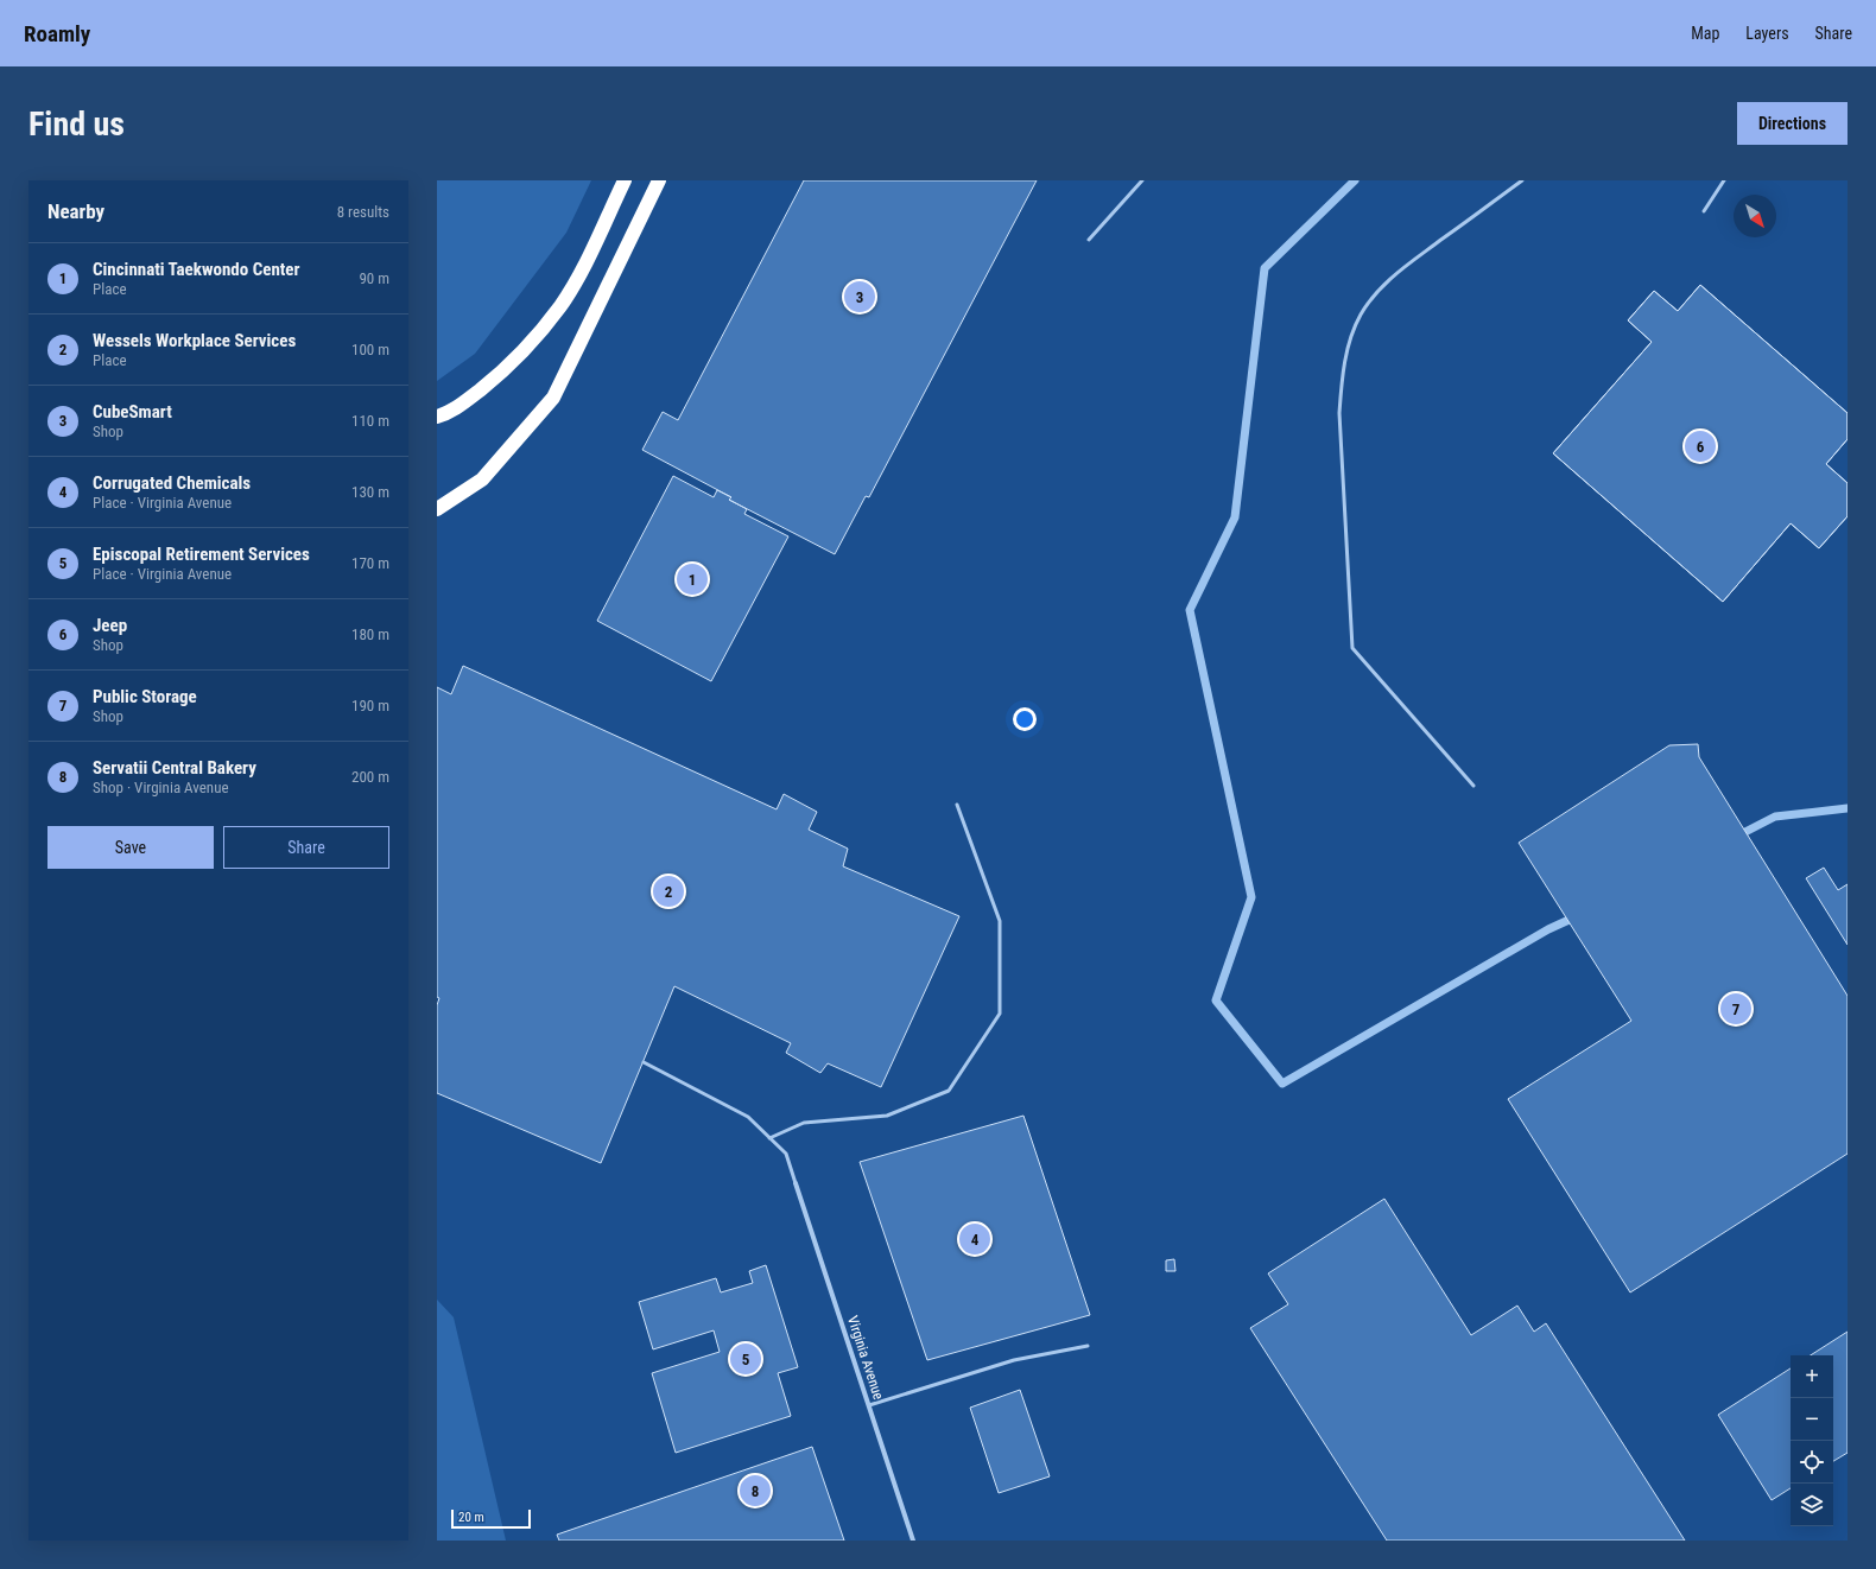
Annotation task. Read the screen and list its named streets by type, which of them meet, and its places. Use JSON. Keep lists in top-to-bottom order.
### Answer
{
  "streets": {
    "street": ["Virginia Avenue"]
  },
  "scale_bar": "20 m",
  "north": "bottom right",
  "page": {
    "header": "Roamly",
    "nav": ["Map", "Layers", "Share"],
    "buttons": [
      "Directions",
      ["Save", "Share"]
    ],
    "title": "Find us",
    "heading": ["Nearby", "8 results"],
    "list": [
      {
        "mark": "1",
        "name": "Cincinnati Taekwondo Center",
        "note": "Place",
        "value": "90 m"
      },
      {
        "mark": "2",
        "name": "Wessels Workplace Services",
        "note": "Place",
        "value": "100 m"
      },
      {
        "mark": "3",
        "name": "CubeSmart",
        "note": "Shop",
        "value": "110 m"
      },
      {
        "mark": "4",
        "name": "Corrugated Chemicals",
        "note": "Place · Virginia Avenue",
        "value": "130 m"
      },
      {
        "mark": "5",
        "name": "Episcopal Retirement Services",
        "note": "Place · Virginia Avenue",
        "value": "170 m"
      },
      {
        "mark": "6",
        "name": "Jeep",
        "note": "Shop",
        "value": "180 m"
      },
      {
        "mark": "7",
        "name": "Public Storage",
        "note": "Shop",
        "value": "190 m"
      },
      {
        "mark": "8",
        "name": "Servatii Central Bakery",
        "note": "Shop · Virginia Avenue",
        "value": "200 m"
      }
    ],
    "pins": [
      "3",
      "6",
      "1",
      "2",
      "7",
      "4",
      "5",
      "8"
    ],
    "map_buttons": ["+", "−"],
    "scale": "20 m"
  }
}
